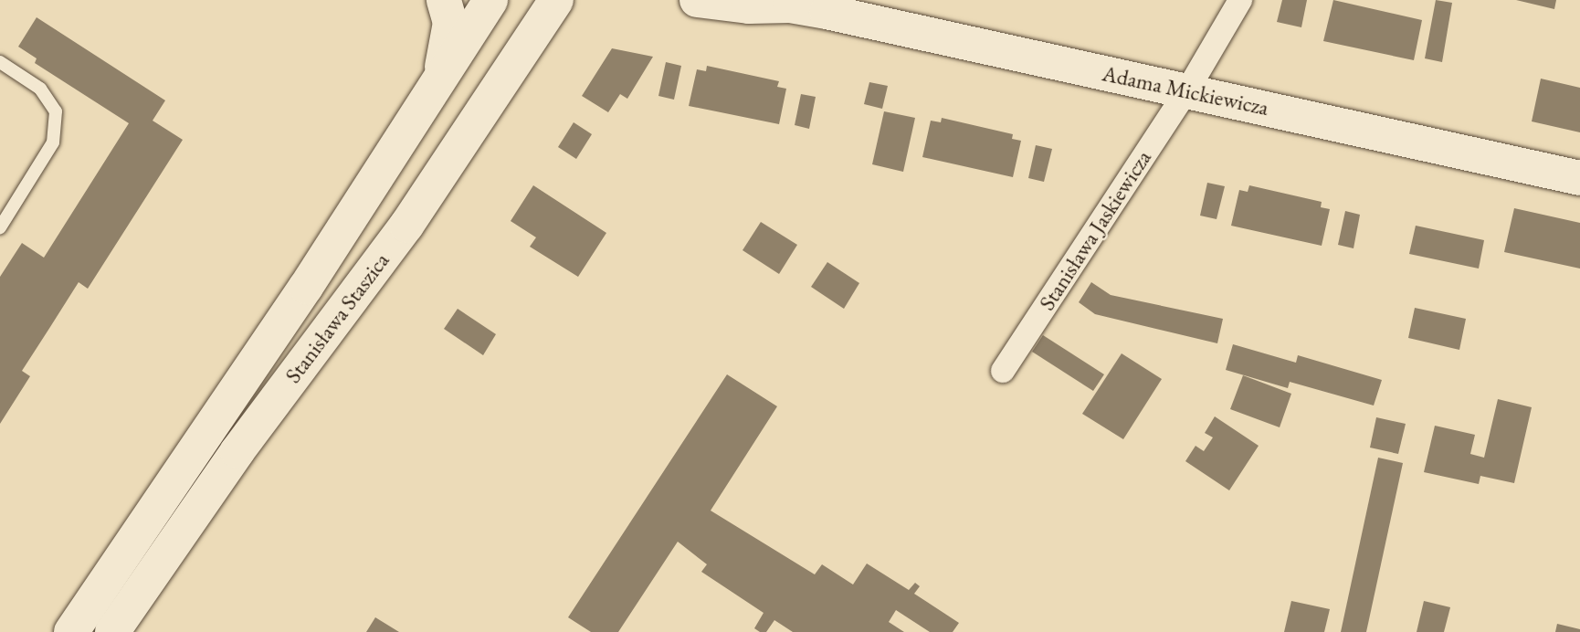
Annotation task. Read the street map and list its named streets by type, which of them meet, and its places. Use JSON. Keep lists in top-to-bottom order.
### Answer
{
  "streets": {
    "main road": ["Adama Mickiewicza", "Stanisława Staszica"],
    "street": ["Stanisława Jaskiewicza"]
  },
  "crossings": [
    ["Adama Mickiewicza", "Stanisława Jaskiewicza"]
  ]
}
